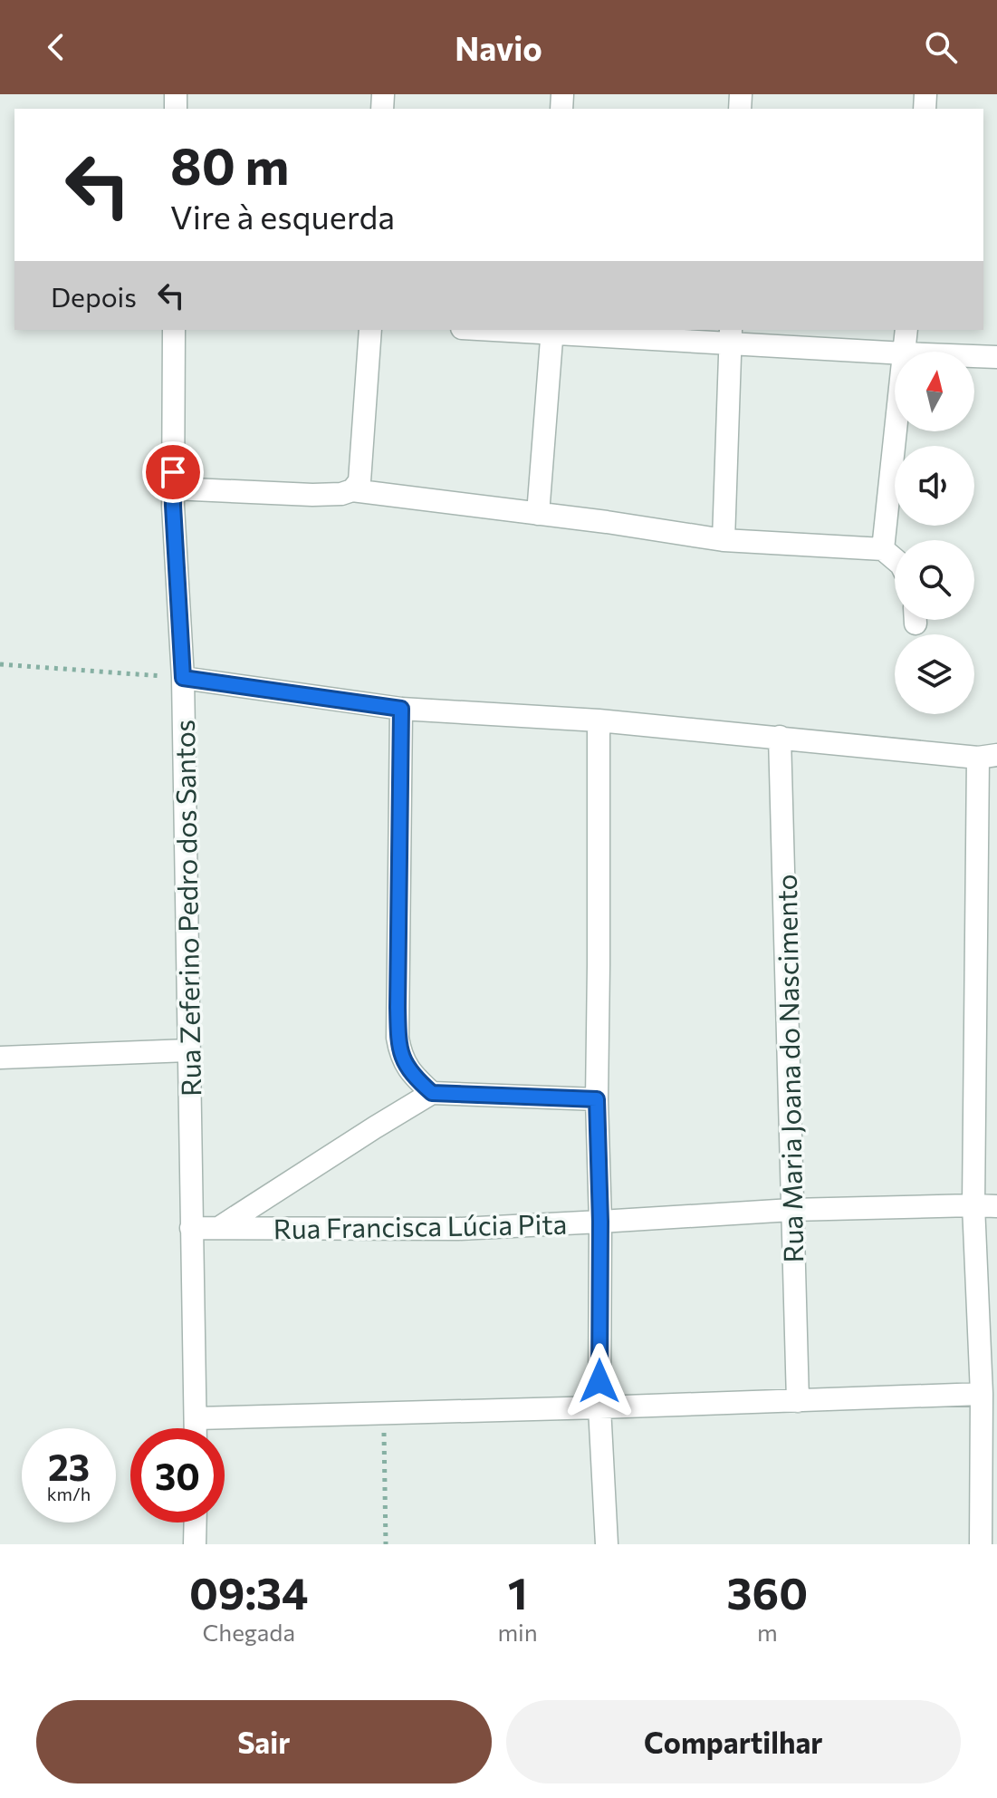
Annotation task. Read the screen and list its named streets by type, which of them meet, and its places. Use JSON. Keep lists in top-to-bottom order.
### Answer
{
  "streets": {
    "street": ["Rua Zeferino Pedro dos Santos", "Rua Maria Joana do Nascimento", "Rua Francisca Lúcia Pita"]
  },
  "crossings": [
    ["Rua Zeferino Pedro dos Santos", "Rua Francisca Lúcia Pita"],
    ["Rua Maria Joana do Nascimento", "Rua Francisca Lúcia Pita"]
  ],
  "north": "top",
  "page": {
    "header": "Navio",
    "turn": ["80 m", "Vire à esquerda"],
    "then": "Depois",
    "speed": "23 km/h",
    "limit": "30",
    "eta": [
      "09:34",
      "Chegada",
      "1",
      "min",
      "360",
      "m"
    ],
    "buttons": ["Sair", "Compartilhar"]
  }
}
